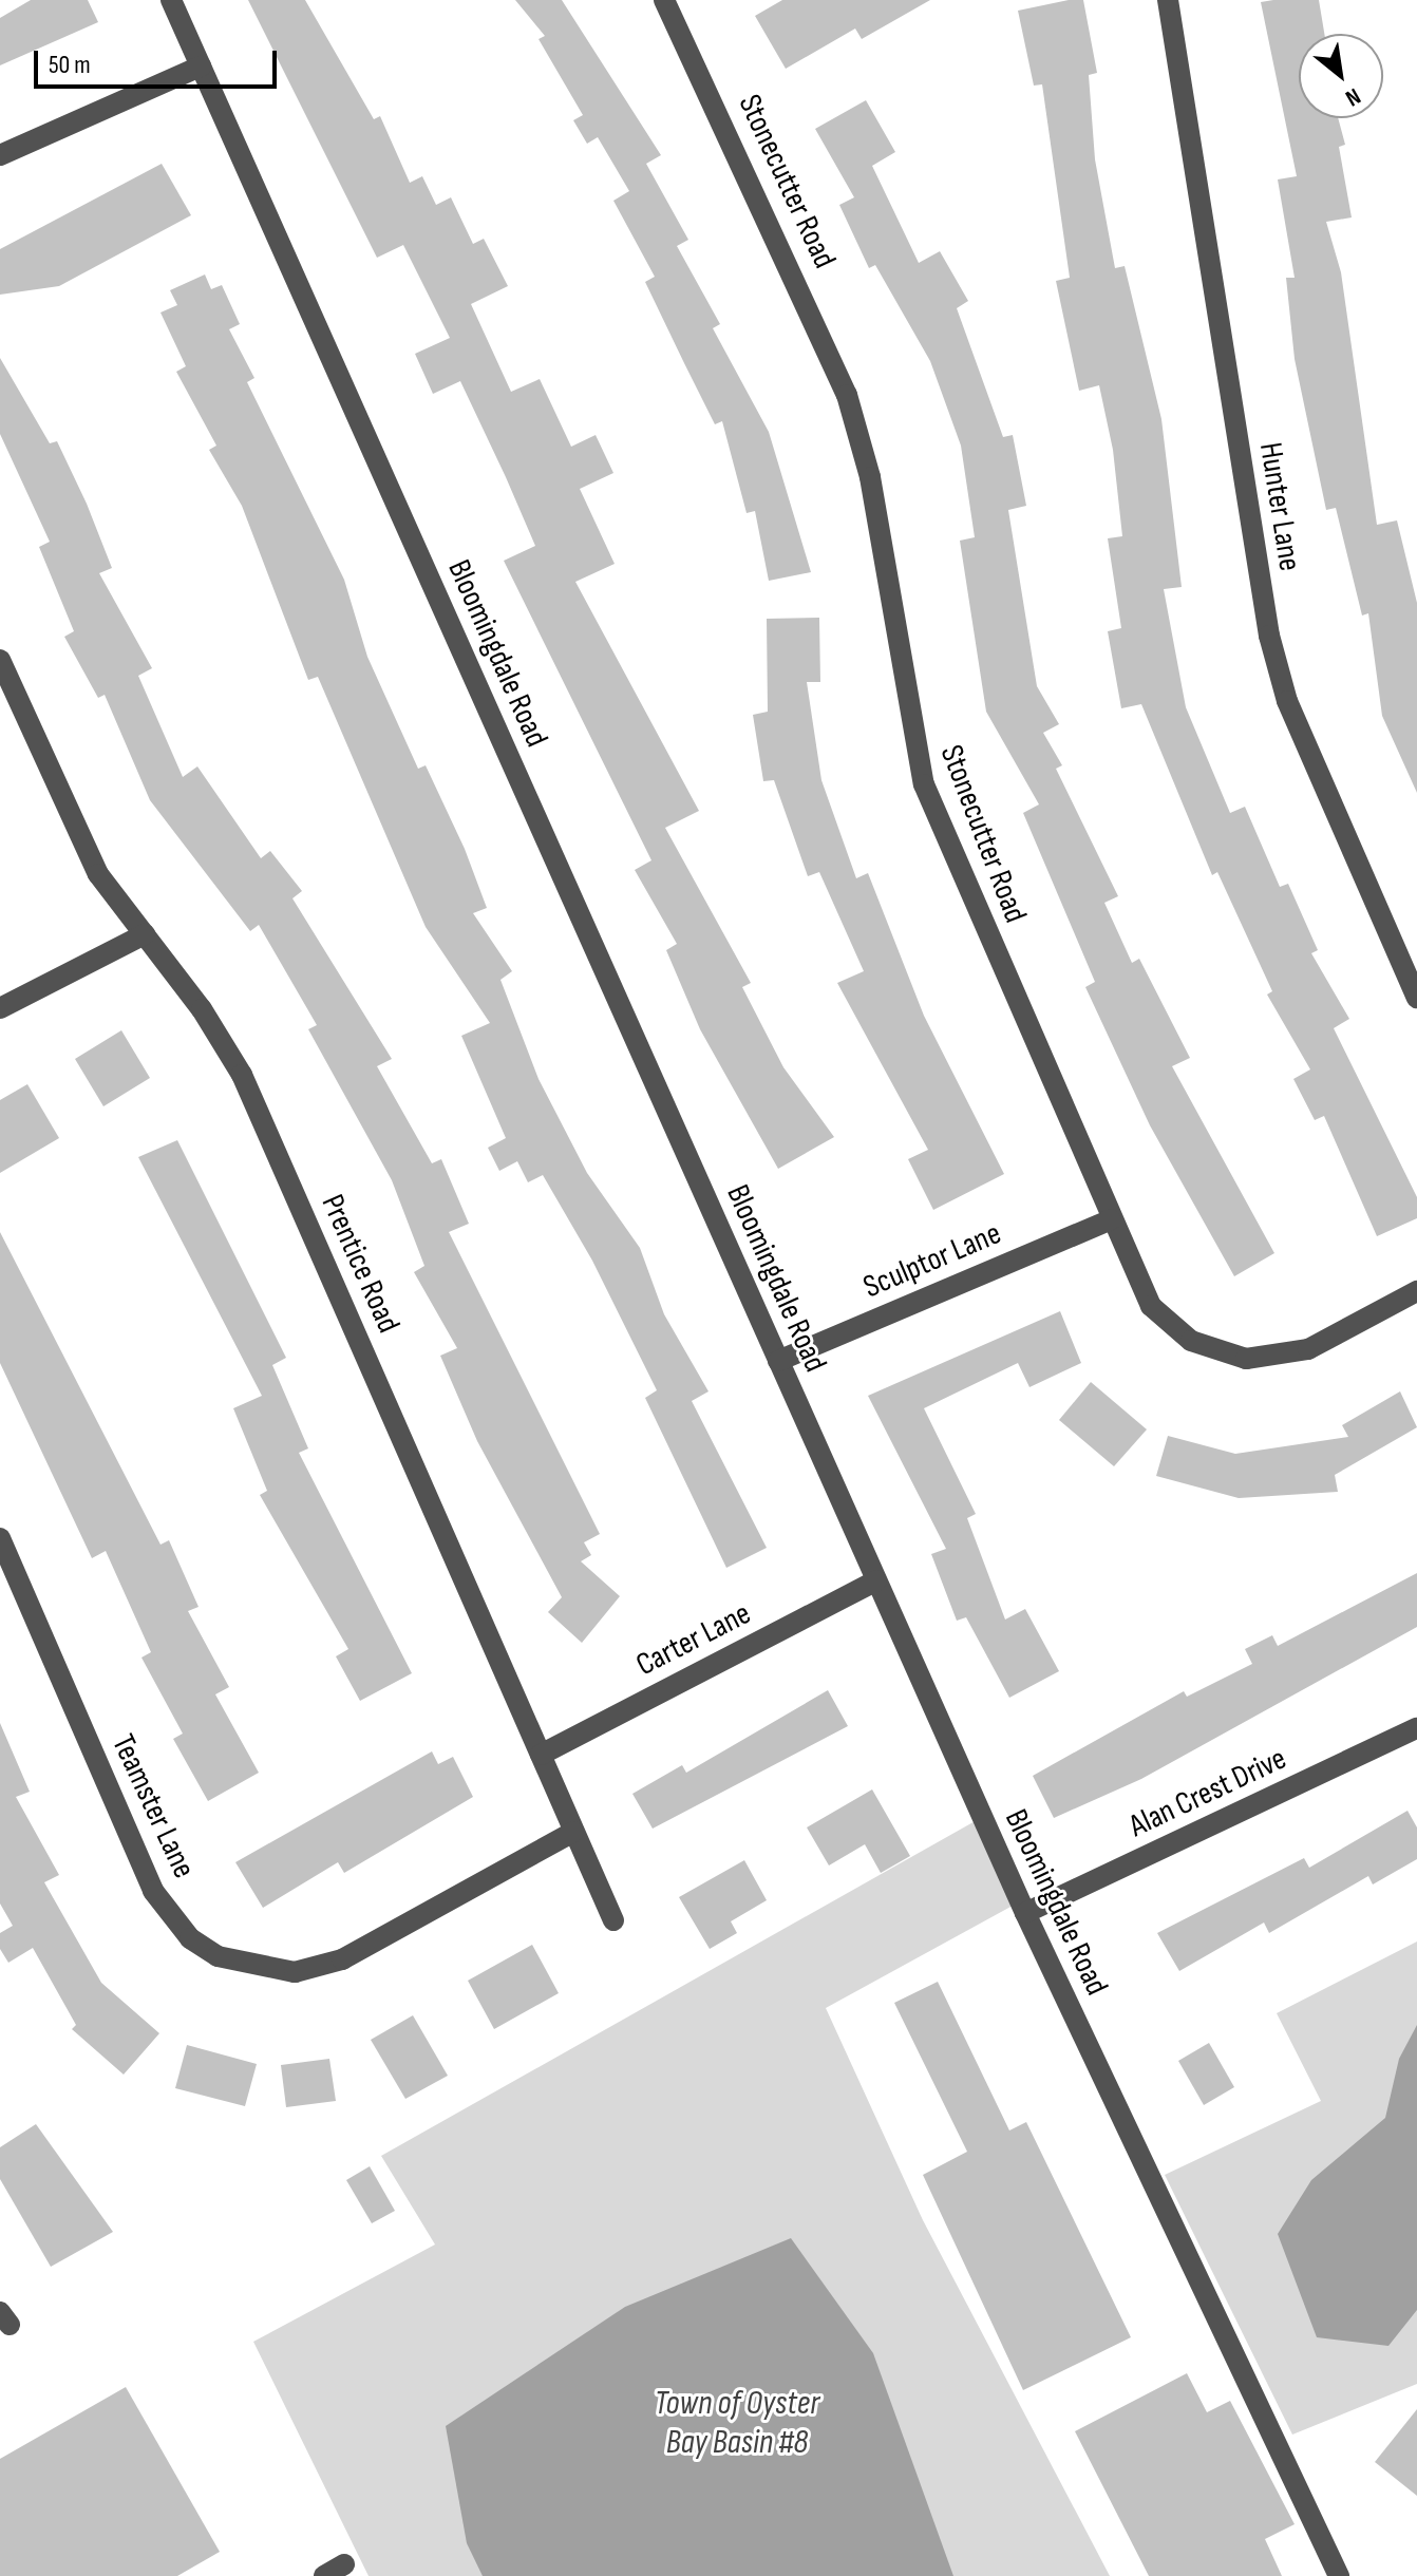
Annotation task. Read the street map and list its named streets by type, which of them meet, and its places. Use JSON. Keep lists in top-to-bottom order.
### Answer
{
  "streets": {
    "street": [
      "Stonecutter Road",
      "Hunter Lane",
      "Bloomingdale Road",
      "Sculptor Lane",
      "Prentice Road",
      "Carter Lane",
      "Alan Crest Drive",
      "Teamster Lane"
    ]
  },
  "crossings": [
    ["Stonecutter Road", "Sculptor Lane"],
    ["Bloomingdale Road", "Sculptor Lane"],
    ["Bloomingdale Road", "Carter Lane"],
    ["Bloomingdale Road", "Alan Crest Drive"],
    ["Prentice Road", "Carter Lane"],
    ["Prentice Road", "Teamster Lane"]
  ],
  "water": ["Town of Oyster Bay Basin #8"],
  "scale_bar": "50 m",
  "north": "bottom right"
}
